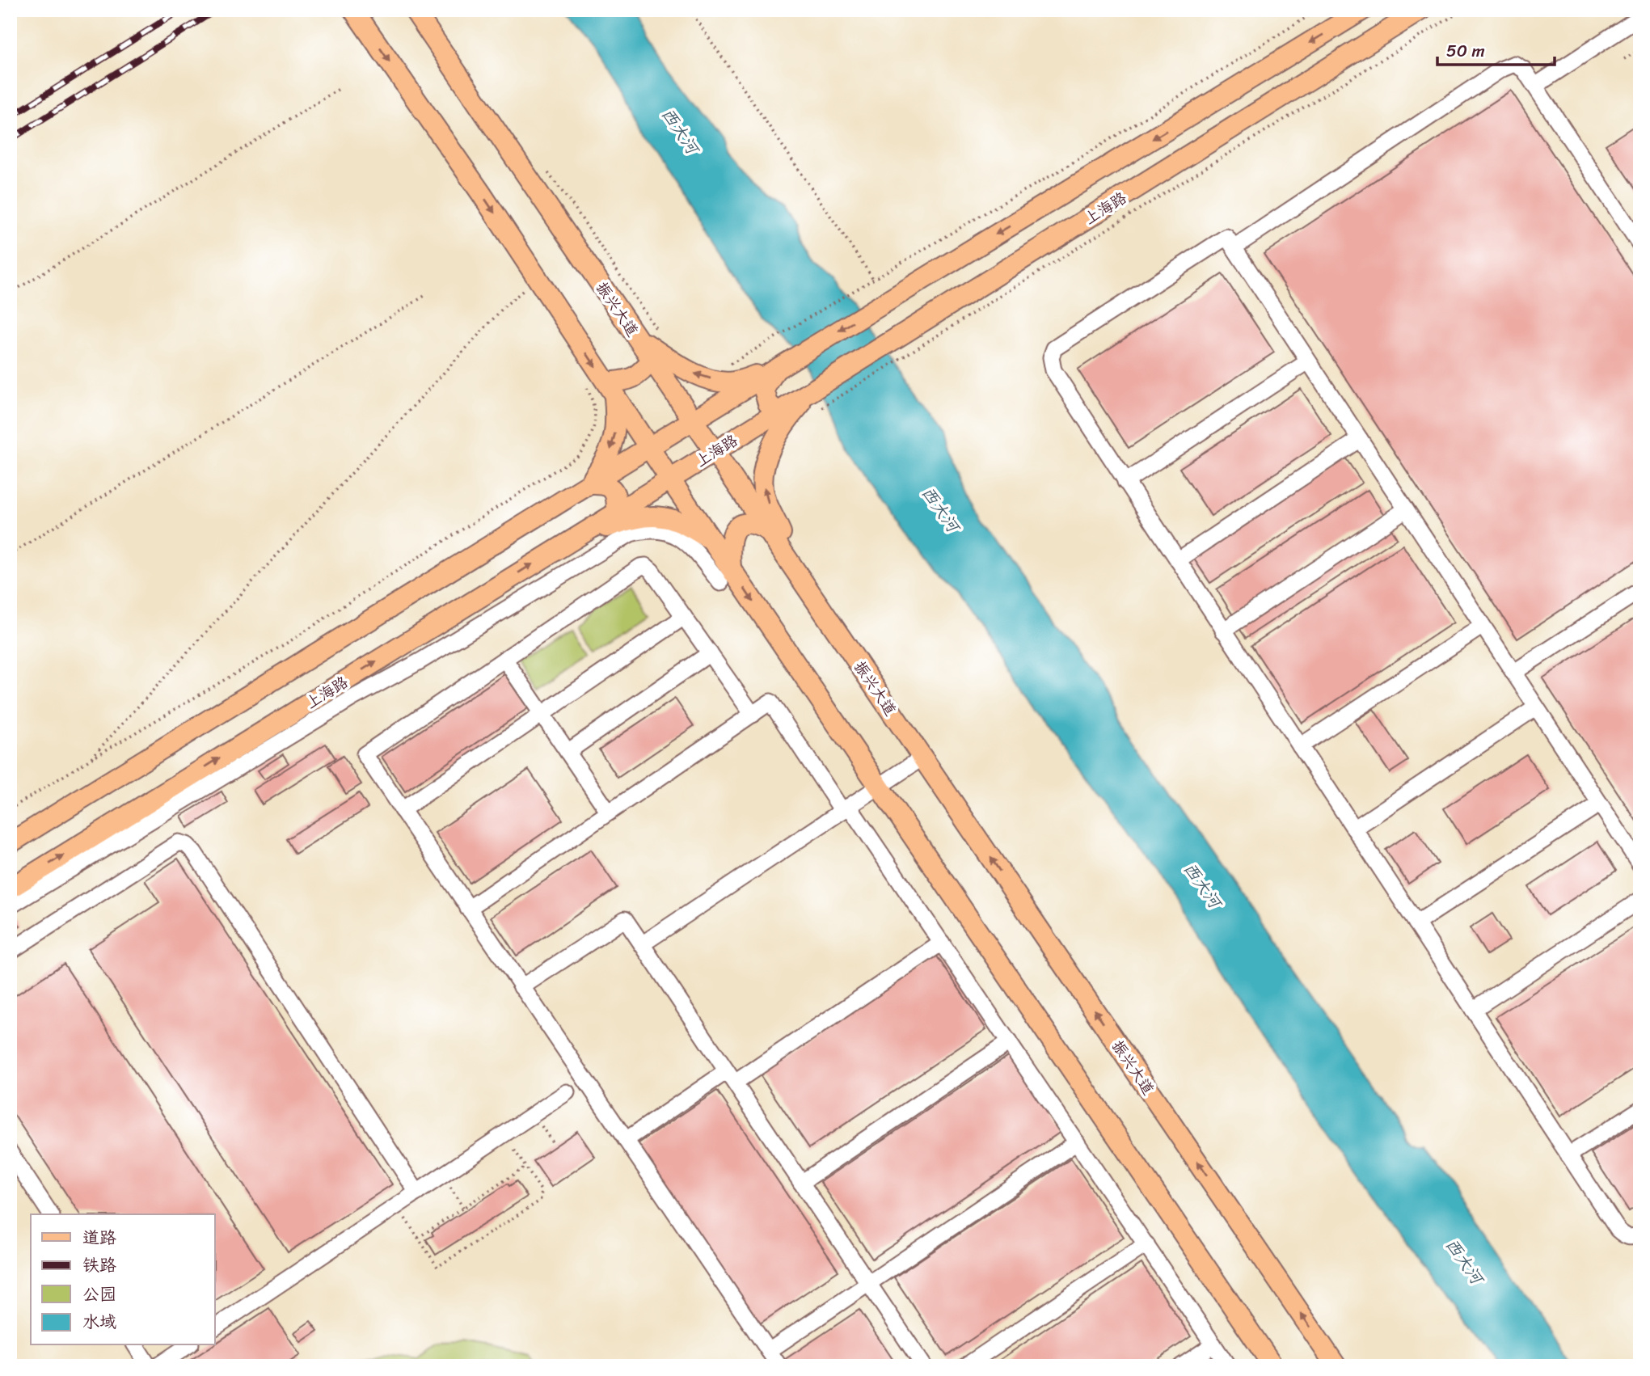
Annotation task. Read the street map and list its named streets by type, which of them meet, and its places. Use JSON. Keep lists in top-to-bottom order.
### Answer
{
  "streets": {
    "main road": ["上海路", "振兴大道"]
  },
  "crossings": [
    ["上海路", "振兴大道"]
  ],
  "water": ["西大河"],
  "legend": [
    "道路",
    "铁路",
    "公园",
    "水域"
  ],
  "scale_bar": "50 m"
}
